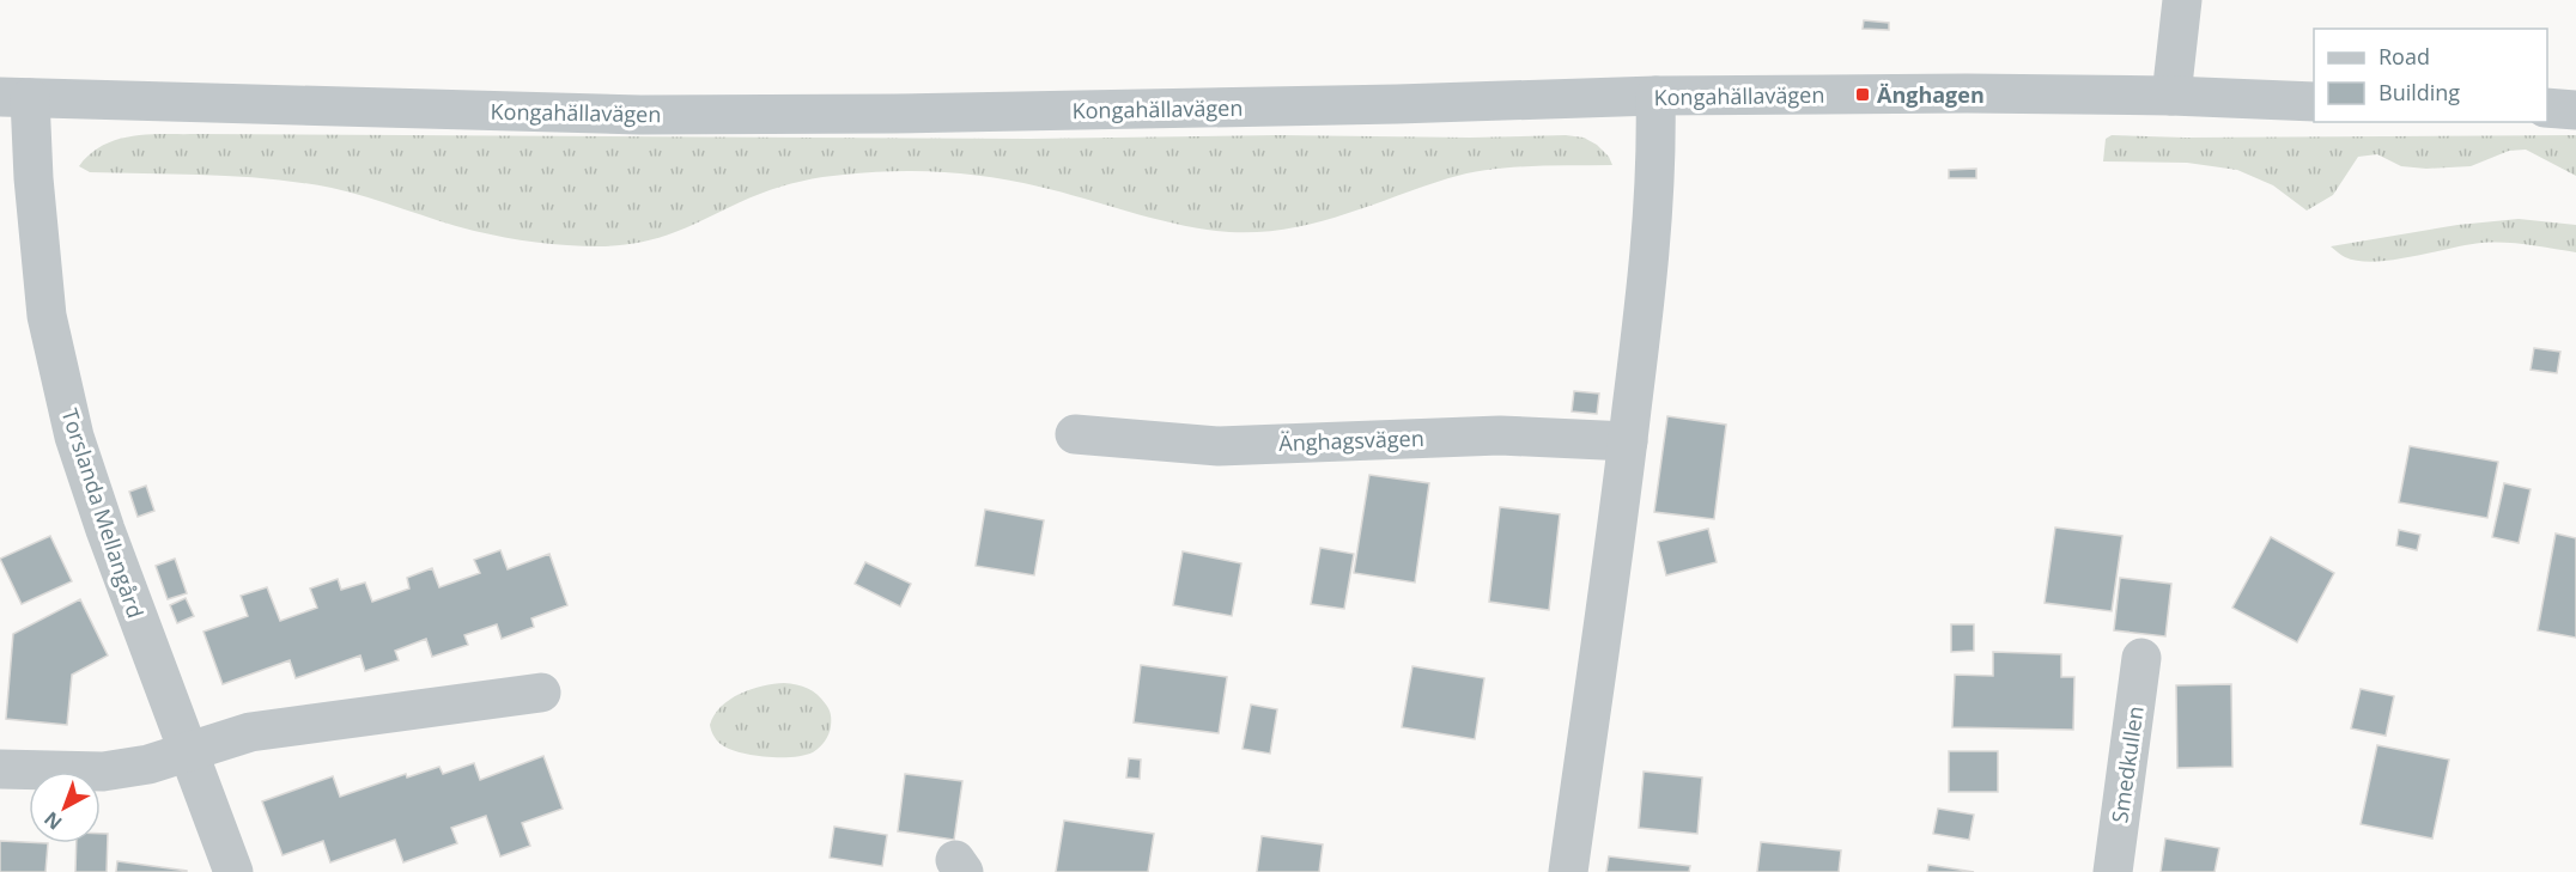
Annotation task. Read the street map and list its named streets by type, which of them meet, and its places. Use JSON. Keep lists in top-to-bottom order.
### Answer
{
  "streets": {
    "street": [
      "Kongahällavägen",
      "Änghagsvägen",
      "Torslanda Mellangård",
      "Smedkullen"
    ]
  },
  "crossings": [
    ["Kongahällavägen", "Torslanda Mellangård"]
  ],
  "places": {
    "transit": ["Änghagen"]
  },
  "legend": ["Road", "Building"],
  "north": "bottom left"
}
